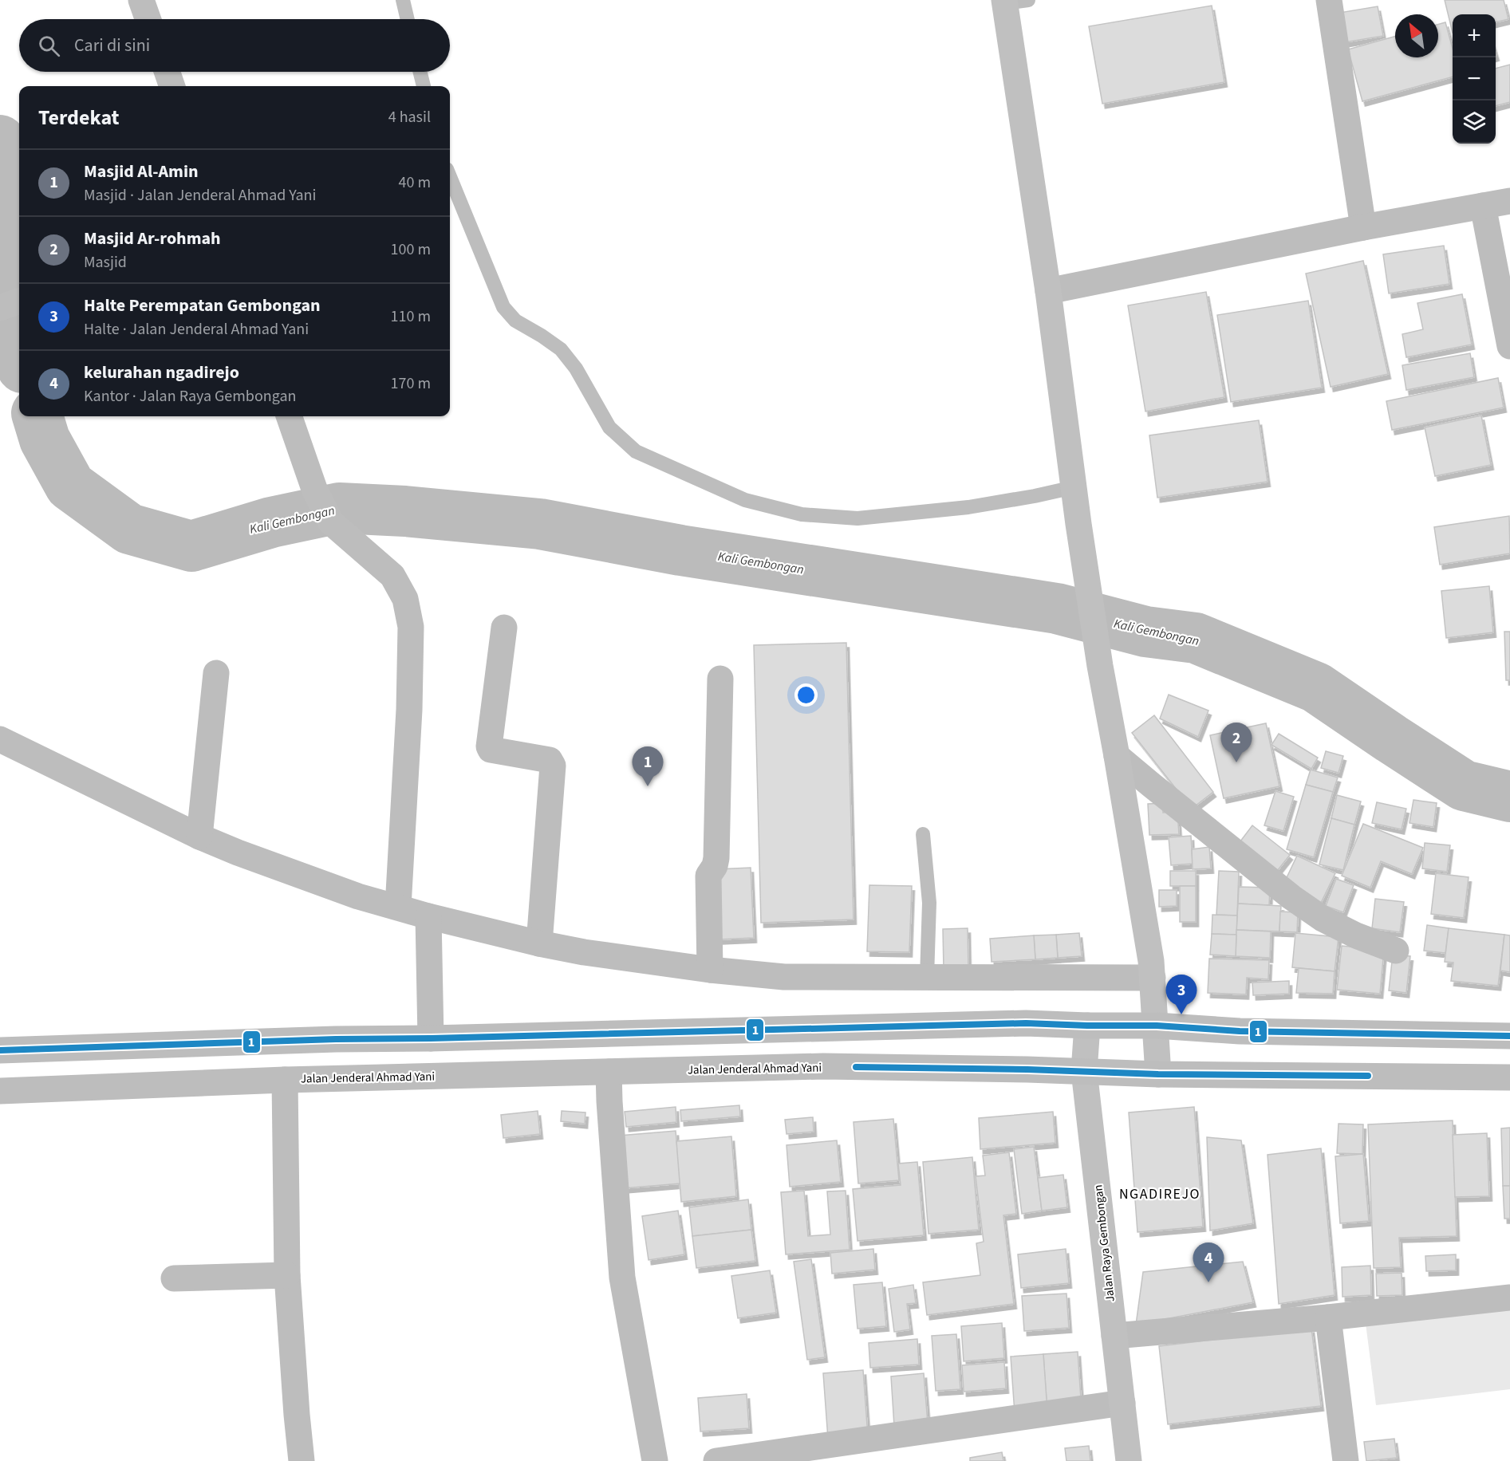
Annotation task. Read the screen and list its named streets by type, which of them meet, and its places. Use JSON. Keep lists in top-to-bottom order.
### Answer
{
  "streets": {
    "main road": ["Jalan Jenderal Ahmad Yani"],
    "street": ["Jalan Raya Gembongan"]
  },
  "crossings": [
    ["Jalan Jenderal Ahmad Yani", "Jalan Raya Gembongan"]
  ],
  "districts": ["NGADIREJO"],
  "water": ["Kali Gembongan"],
  "lines": ["transit line 1"],
  "north": "top left",
  "page": {
    "map_buttons": ["+", "−"],
    "search": "Cari di sini",
    "heading": ["Terdekat", "4 hasil"],
    "list": [
      {
        "mark": "1",
        "name": "Masjid Al-Amin",
        "note": "Masjid · Jalan Jenderal Ahmad Yani",
        "value": "40 m"
      },
      {
        "mark": "2",
        "name": "Masjid Ar-rohmah",
        "note": "Masjid",
        "value": "100 m"
      },
      {
        "mark": "3",
        "name": "Halte Perempatan Gembongan",
        "note": "Halte · Jalan Jenderal Ahmad Yani",
        "value": "110 m"
      },
      {
        "mark": "4",
        "name": "kelurahan ngadirejo",
        "note": "Kantor · Jalan Raya Gembongan",
        "value": "170 m"
      }
    ],
    "pins": [
      "2",
      "1",
      "3",
      "4"
    ]
  }
}
